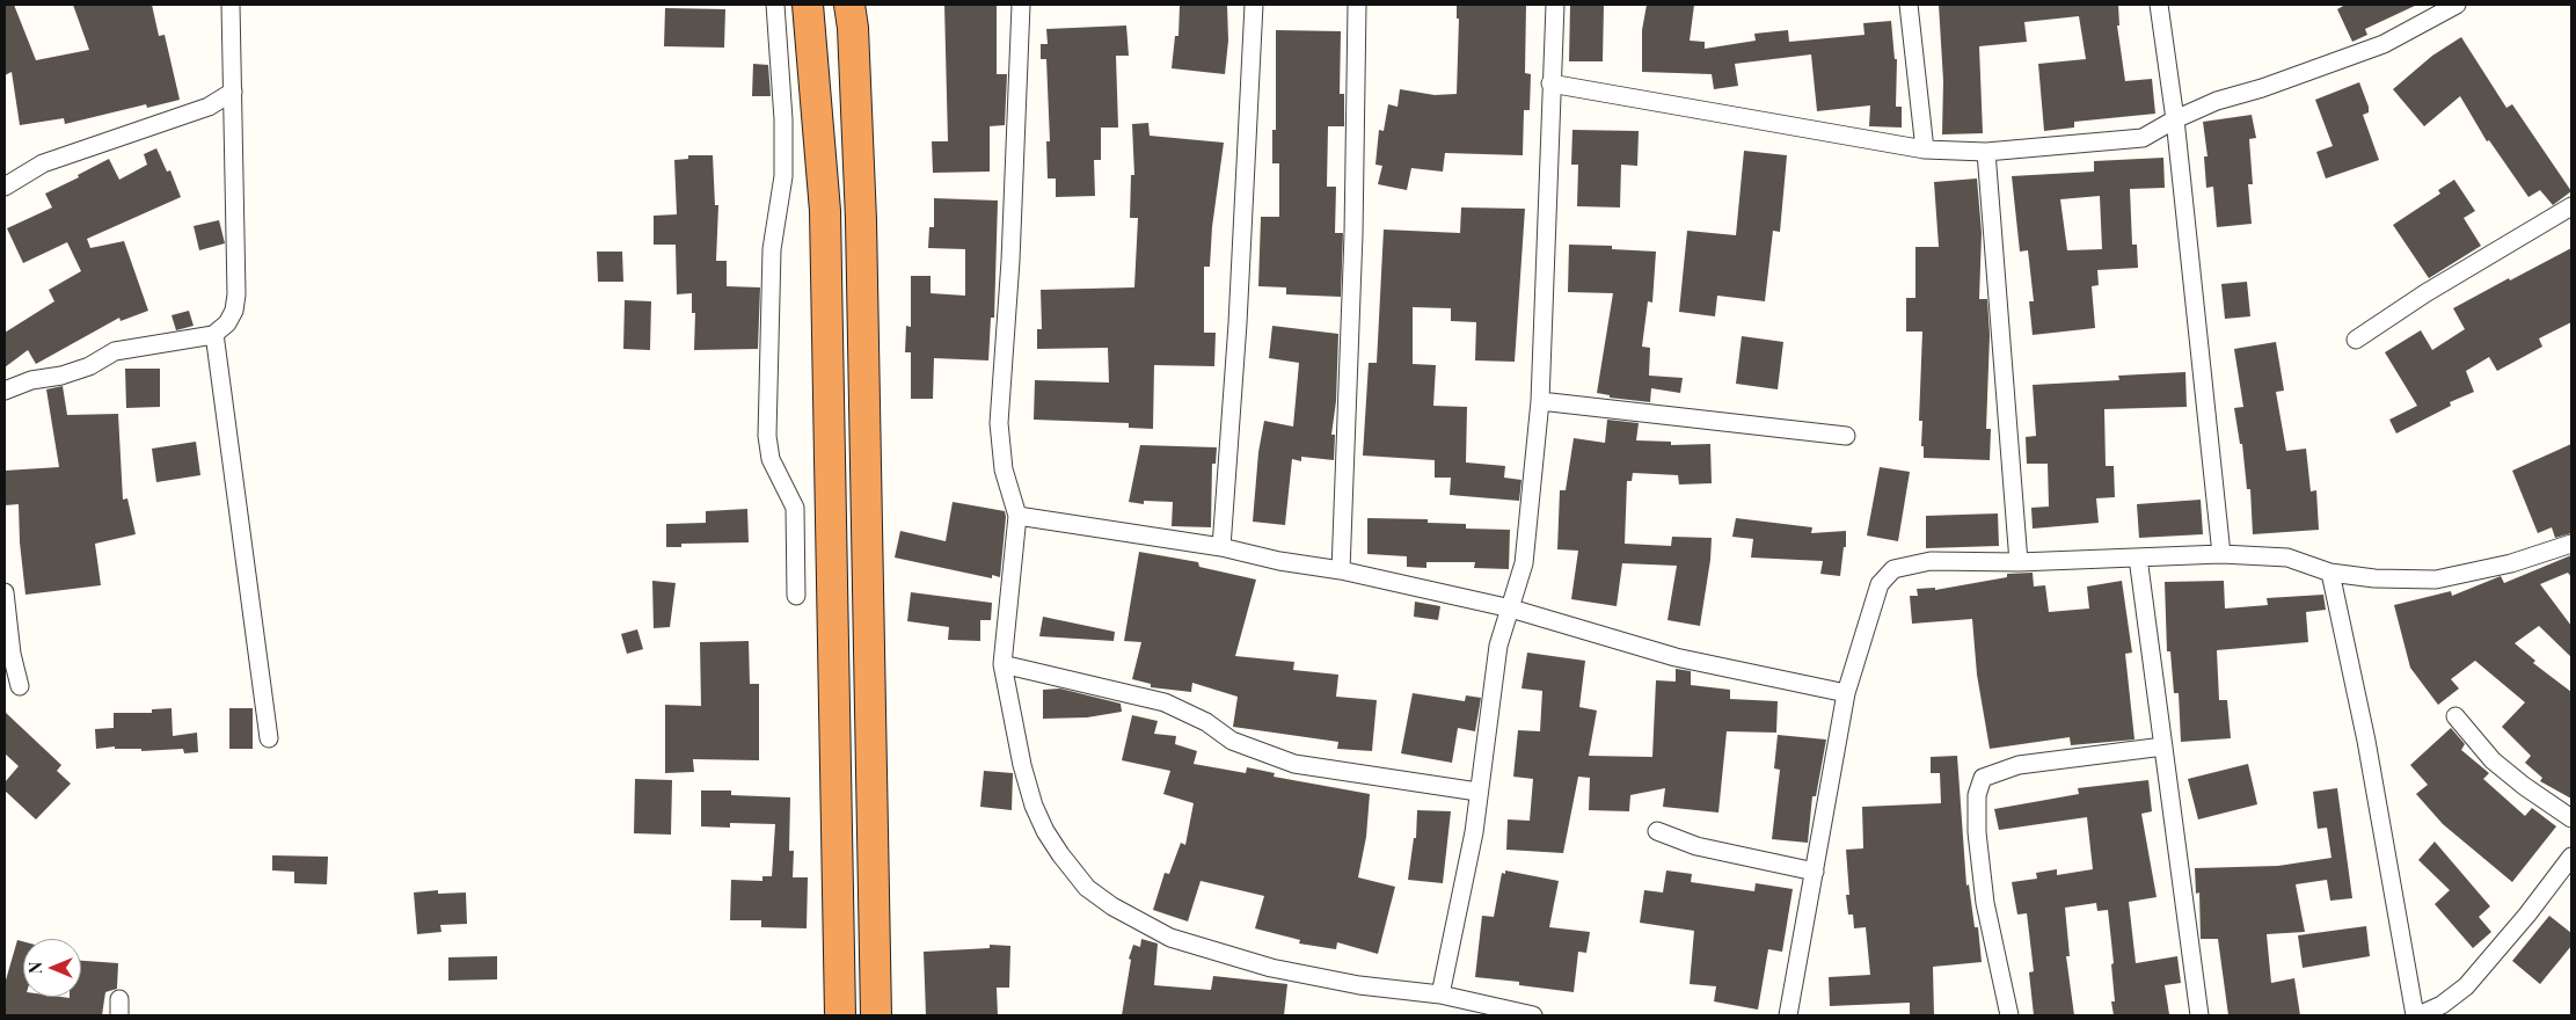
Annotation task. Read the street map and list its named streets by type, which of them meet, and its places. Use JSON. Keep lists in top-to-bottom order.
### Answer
{
  "north": "left"
}
